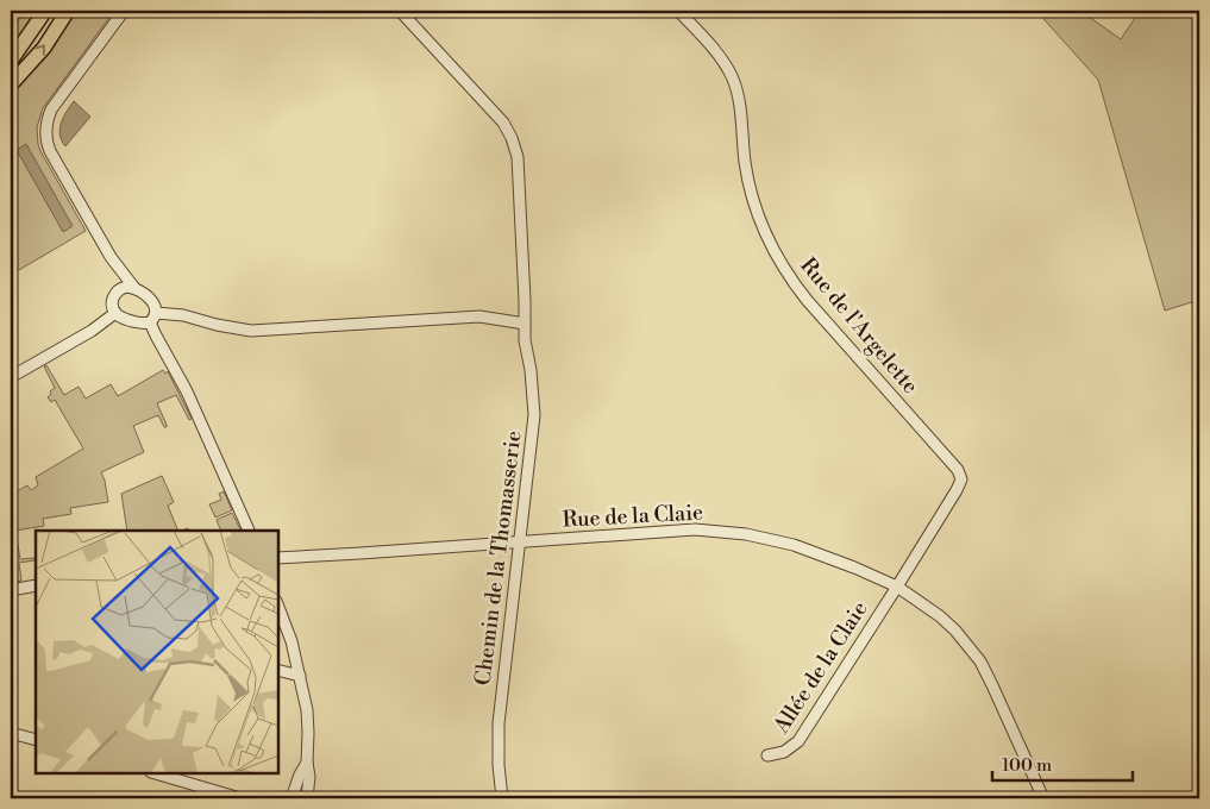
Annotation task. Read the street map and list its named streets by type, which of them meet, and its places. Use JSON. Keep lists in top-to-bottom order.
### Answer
{
  "streets": {
    "street": [
      "Rue de l'Argelette",
      "Rue de la Claie",
      "Chemin de la Thomasserie",
      "Allée de la Claie"
    ]
  },
  "crossings": [
    ["Rue de l'Argelette", "Rue de la Claie"],
    ["Rue de l'Argelette", "Allée de la Claie"],
    ["Rue de la Claie", "Chemin de la Thomasserie"],
    ["Rue de la Claie", "Allée de la Claie"]
  ],
  "scale_bar": "100 m"
}
